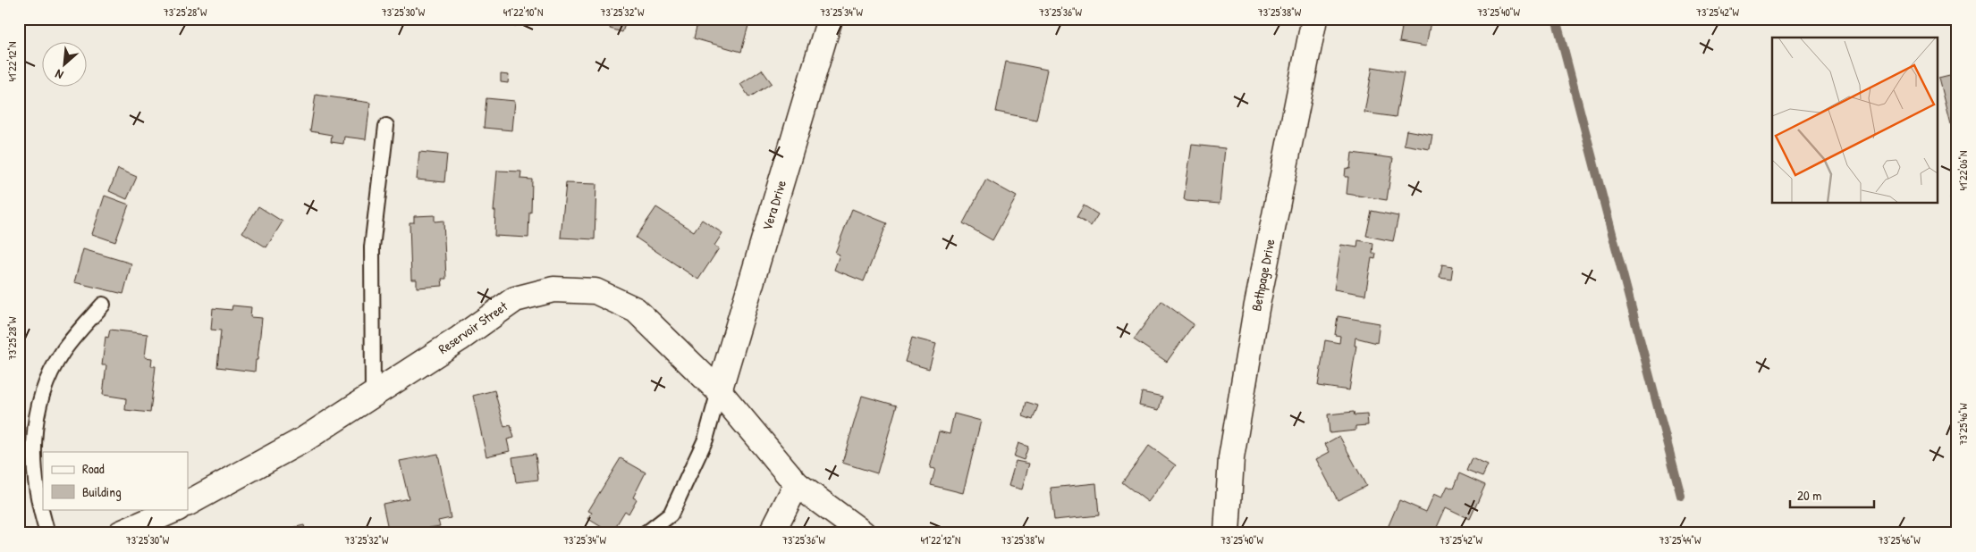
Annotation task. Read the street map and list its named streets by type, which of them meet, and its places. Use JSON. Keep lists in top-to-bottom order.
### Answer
{
  "streets": {
    "street": ["Vera Drive", "Bethpage Drive", "Reservoir Street"]
  },
  "crossings": [
    ["Vera Drive", "Reservoir Street"]
  ],
  "legend": ["Road", "Building"],
  "scale_bar": "20 m",
  "north": "bottom left",
  "coordinates": [
    "73°25'28\"W",
    "73°25'30\"W",
    "41°22'10\"N",
    "73°25'32\"W",
    "73°25'34\"W",
    "73°25'36\"W",
    "73°25'38\"W",
    "73°25'40\"W",
    "73°25'42\"W",
    "41°22'12\"N",
    "41°22'06\"N",
    "73°25'46\"W",
    "73°25'44\"W"
  ]
}
